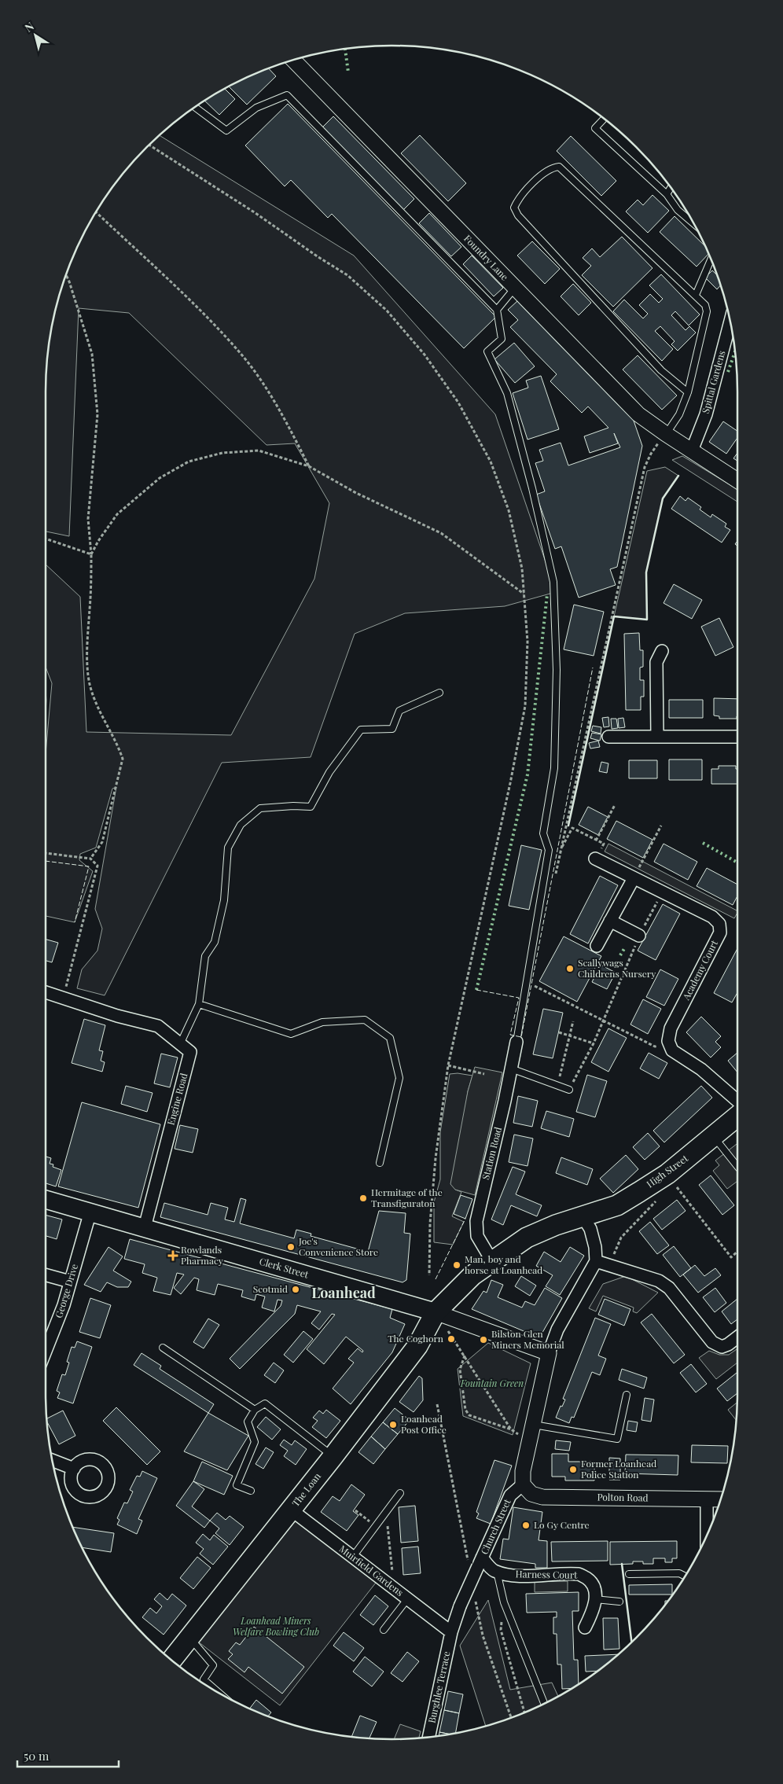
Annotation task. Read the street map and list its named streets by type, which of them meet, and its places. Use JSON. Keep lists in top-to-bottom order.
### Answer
{
  "streets": {
    "main road": ["High Street", "Clerk Street", "The Loan"],
    "street": [
      "Foundry Lane",
      "Spittal Gardens",
      "Academy Court",
      "Engine Road",
      "Station Road",
      "George Drive",
      "Polton Road",
      "Church Street",
      "Muirfield Gardens",
      "Harness Court",
      "Burghlee Terrace"
    ]
  },
  "crossings": [
    ["Foundry Lane", "Spittal Gardens"],
    ["Engine Road", "Clerk Street"],
    ["Station Road", "High Street"],
    ["High Street", "Clerk Street"],
    ["High Street", "The Loan"],
    ["Clerk Street", "George Drive"],
    ["Clerk Street", "The Loan"],
    ["The Loan", "Muirfield Gardens"],
    ["Polton Road", "Church Street"],
    ["Church Street", "Muirfield Gardens"],
    ["Church Street", "Burghlee Terrace"],
    ["Muirfield Gardens", "Burghlee Terrace"]
  ],
  "districts": ["Loanhead"],
  "parks": ["Fountain Green", "Loanhead Miners Welfare Bowling Club"],
  "places": {
    "other": [
      "Scallywags Childrens Nursery",
      "Hermitage of the Transfiguraton",
      "Joe's Convenience Store",
      "Man, boy and horse at Loanhead",
      "Scotmid",
      "The Coghorn",
      "Bilston Glen Miners Memorial",
      "Loanhead Post Office",
      "Former Loanhead Police Station",
      "Lo Gy Centre"
    ],
    "health": ["Rowlands Pharmacy"]
  },
  "scale_bar": "50 m",
  "north": "top left"
}
